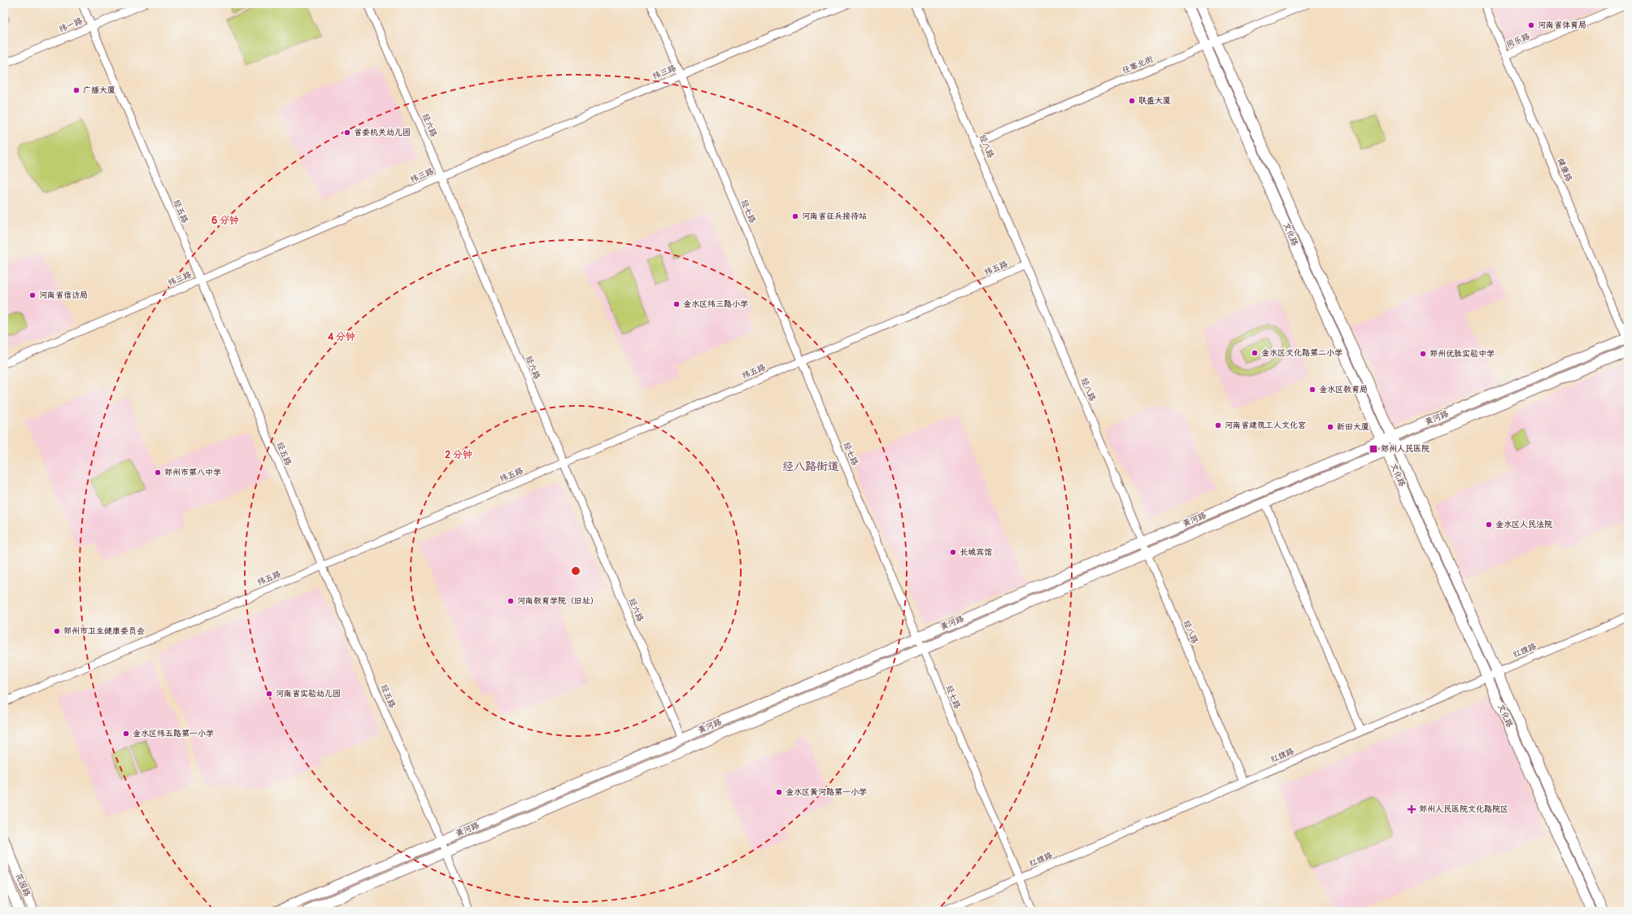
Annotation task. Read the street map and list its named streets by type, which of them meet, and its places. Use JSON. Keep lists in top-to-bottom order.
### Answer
{
  "streets": {
    "main road": ["文化路", "黄河路", "花园路"],
    "street": [
      "纬一路",
      "同乐路",
      "任寨北街",
      "纬三路",
      "经六路",
      "经八路",
      "健康路",
      "经五路",
      "经七路",
      "纬五路",
      "红旗路"
    ]
  },
  "crossings": [
    ["纬一路", "经五路"],
    ["同乐路", "健康路"],
    ["任寨北街", "经八路"],
    ["任寨北街", "文化路"],
    ["纬三路", "经六路"],
    ["纬三路", "经五路"],
    ["纬三路", "经七路"],
    ["经六路", "纬五路"],
    ["经六路", "黄河路"],
    ["经八路", "纬五路"],
    ["经八路", "黄河路"],
    ["经八路", "红旗路"],
    ["健康路", "黄河路"],
    ["经五路", "纬五路"],
    ["经五路", "黄河路"],
    ["经七路", "纬五路"],
    ["经七路", "黄河路"],
    ["经七路", "红旗路"],
    ["文化路", "黄河路"],
    ["文化路", "红旗路"]
  ],
  "districts": ["经八路街道"],
  "places": {
    "other": [
      "河南省体育局",
      "广播大厦",
      "联盛大厦",
      "省委机关幼儿园",
      "河南省征兵接待站",
      "河南省信访局",
      "金水区纬三路小学",
      "金水区文化路第二小学",
      "郑州优胜实验中学",
      "金水区教育局",
      "河南省建筑工人文化宫",
      "新田大厦",
      "郑州市第八中学",
      "金水区人民法院",
      "长城宾馆",
      "河南教育学院（旧址）",
      "郑州市卫生健康委员会",
      "河南省实验幼儿园",
      "金水区纬五路第一小学",
      "金水区黄河路第一小学"
    ],
    "transit": ["郑州人民医院"],
    "health": ["郑州人民医院文化路院区"]
  },
  "rings": ["6 分钟", "4 分钟", "2 分钟"]
}
